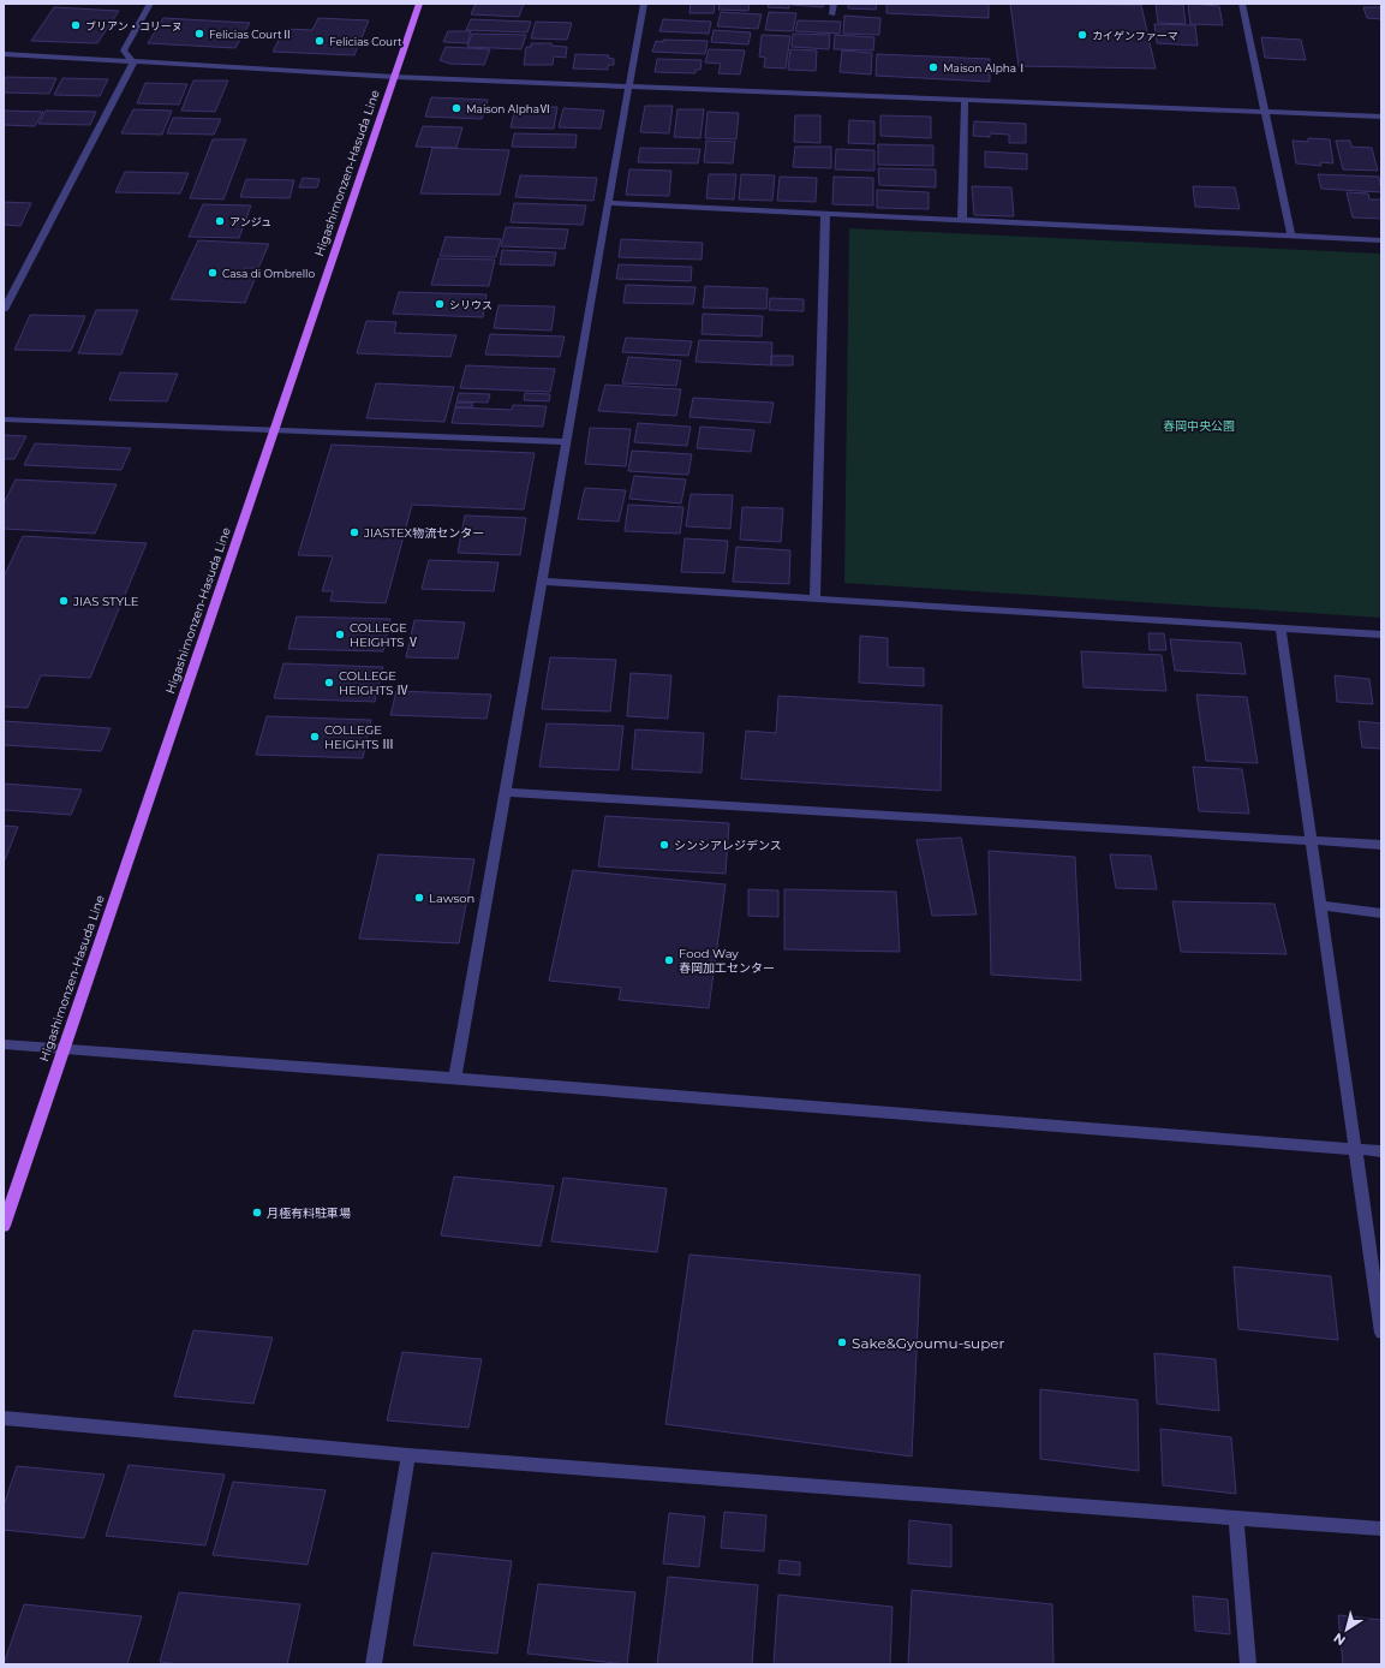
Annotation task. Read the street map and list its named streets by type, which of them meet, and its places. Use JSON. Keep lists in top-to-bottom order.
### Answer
{
  "streets": {
    "main road": ["Higashimonzen-Hasuda Line"]
  },
  "parks": ["春岡中央公園"],
  "places": [
    "ブリアン・コリーヌ",
    "Felicias CourtⅡ",
    "カイゲンファーマ",
    "Felicias Court",
    "Maison AlphaⅠ",
    "Maison AlphaⅥ",
    "アンジュ",
    "Casa di Ombrello",
    "シリウス",
    "JIASTEX物流センター",
    "JIAS STYLE",
    "COLLEGE HEIGHTS Ⅴ",
    "COLLEGE HEIGHTS Ⅳ",
    "COLLEGE HEIGHTS Ⅲ",
    "シンシアレジデンス",
    "Lawson",
    "Food Way 春岡加工センター",
    "月極有料駐車場",
    "Sake&Gyoumu-super"
  ],
  "north": "bottom left"
}
